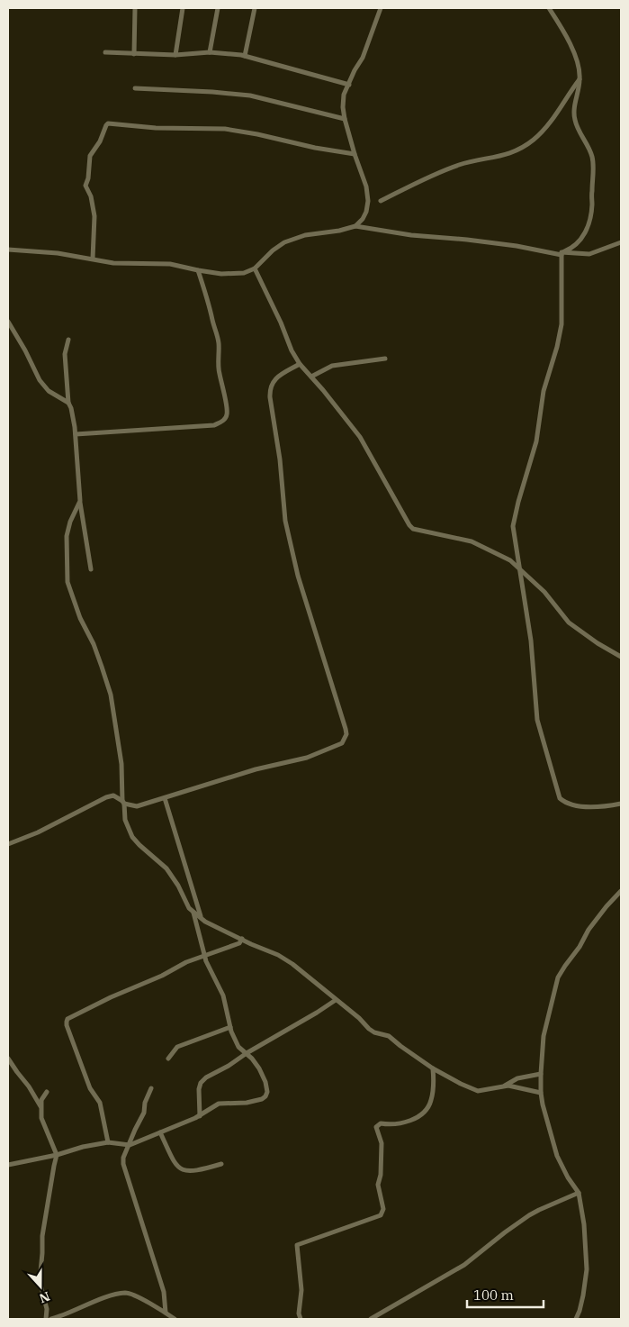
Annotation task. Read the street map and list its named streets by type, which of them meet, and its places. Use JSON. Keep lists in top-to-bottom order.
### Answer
{
  "scale_bar": "100 m",
  "north": "bottom"
}
